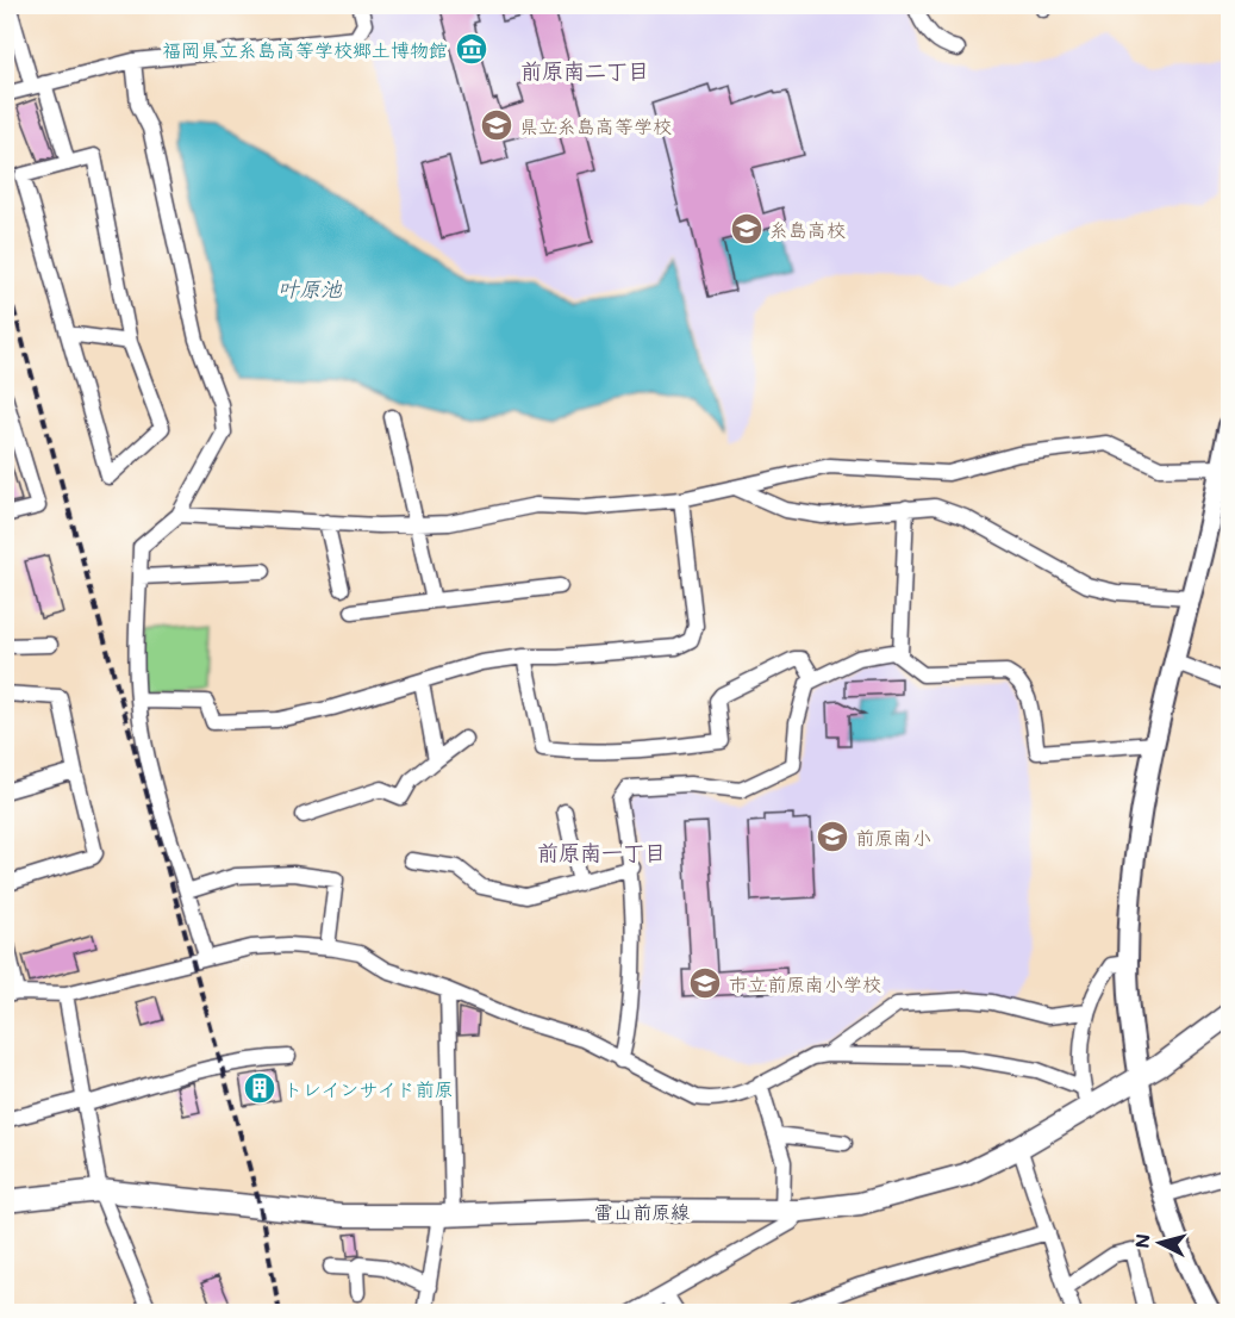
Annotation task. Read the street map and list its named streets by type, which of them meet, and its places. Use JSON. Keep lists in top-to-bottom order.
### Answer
{
  "streets": {
    "main road": ["雷山前原線"]
  },
  "districts": ["前原南二丁目", "前原南一丁目"],
  "water": ["叶原池"],
  "places": {
    "museum": ["福岡県立糸島高等学校郷土博物館"],
    "school or university": [
      "県立糸島高等学校",
      "糸島高校",
      "前原南小",
      "市立前原南小学校"
    ],
    "building": ["トレインサイド前原"]
  },
  "north": "left"
}
